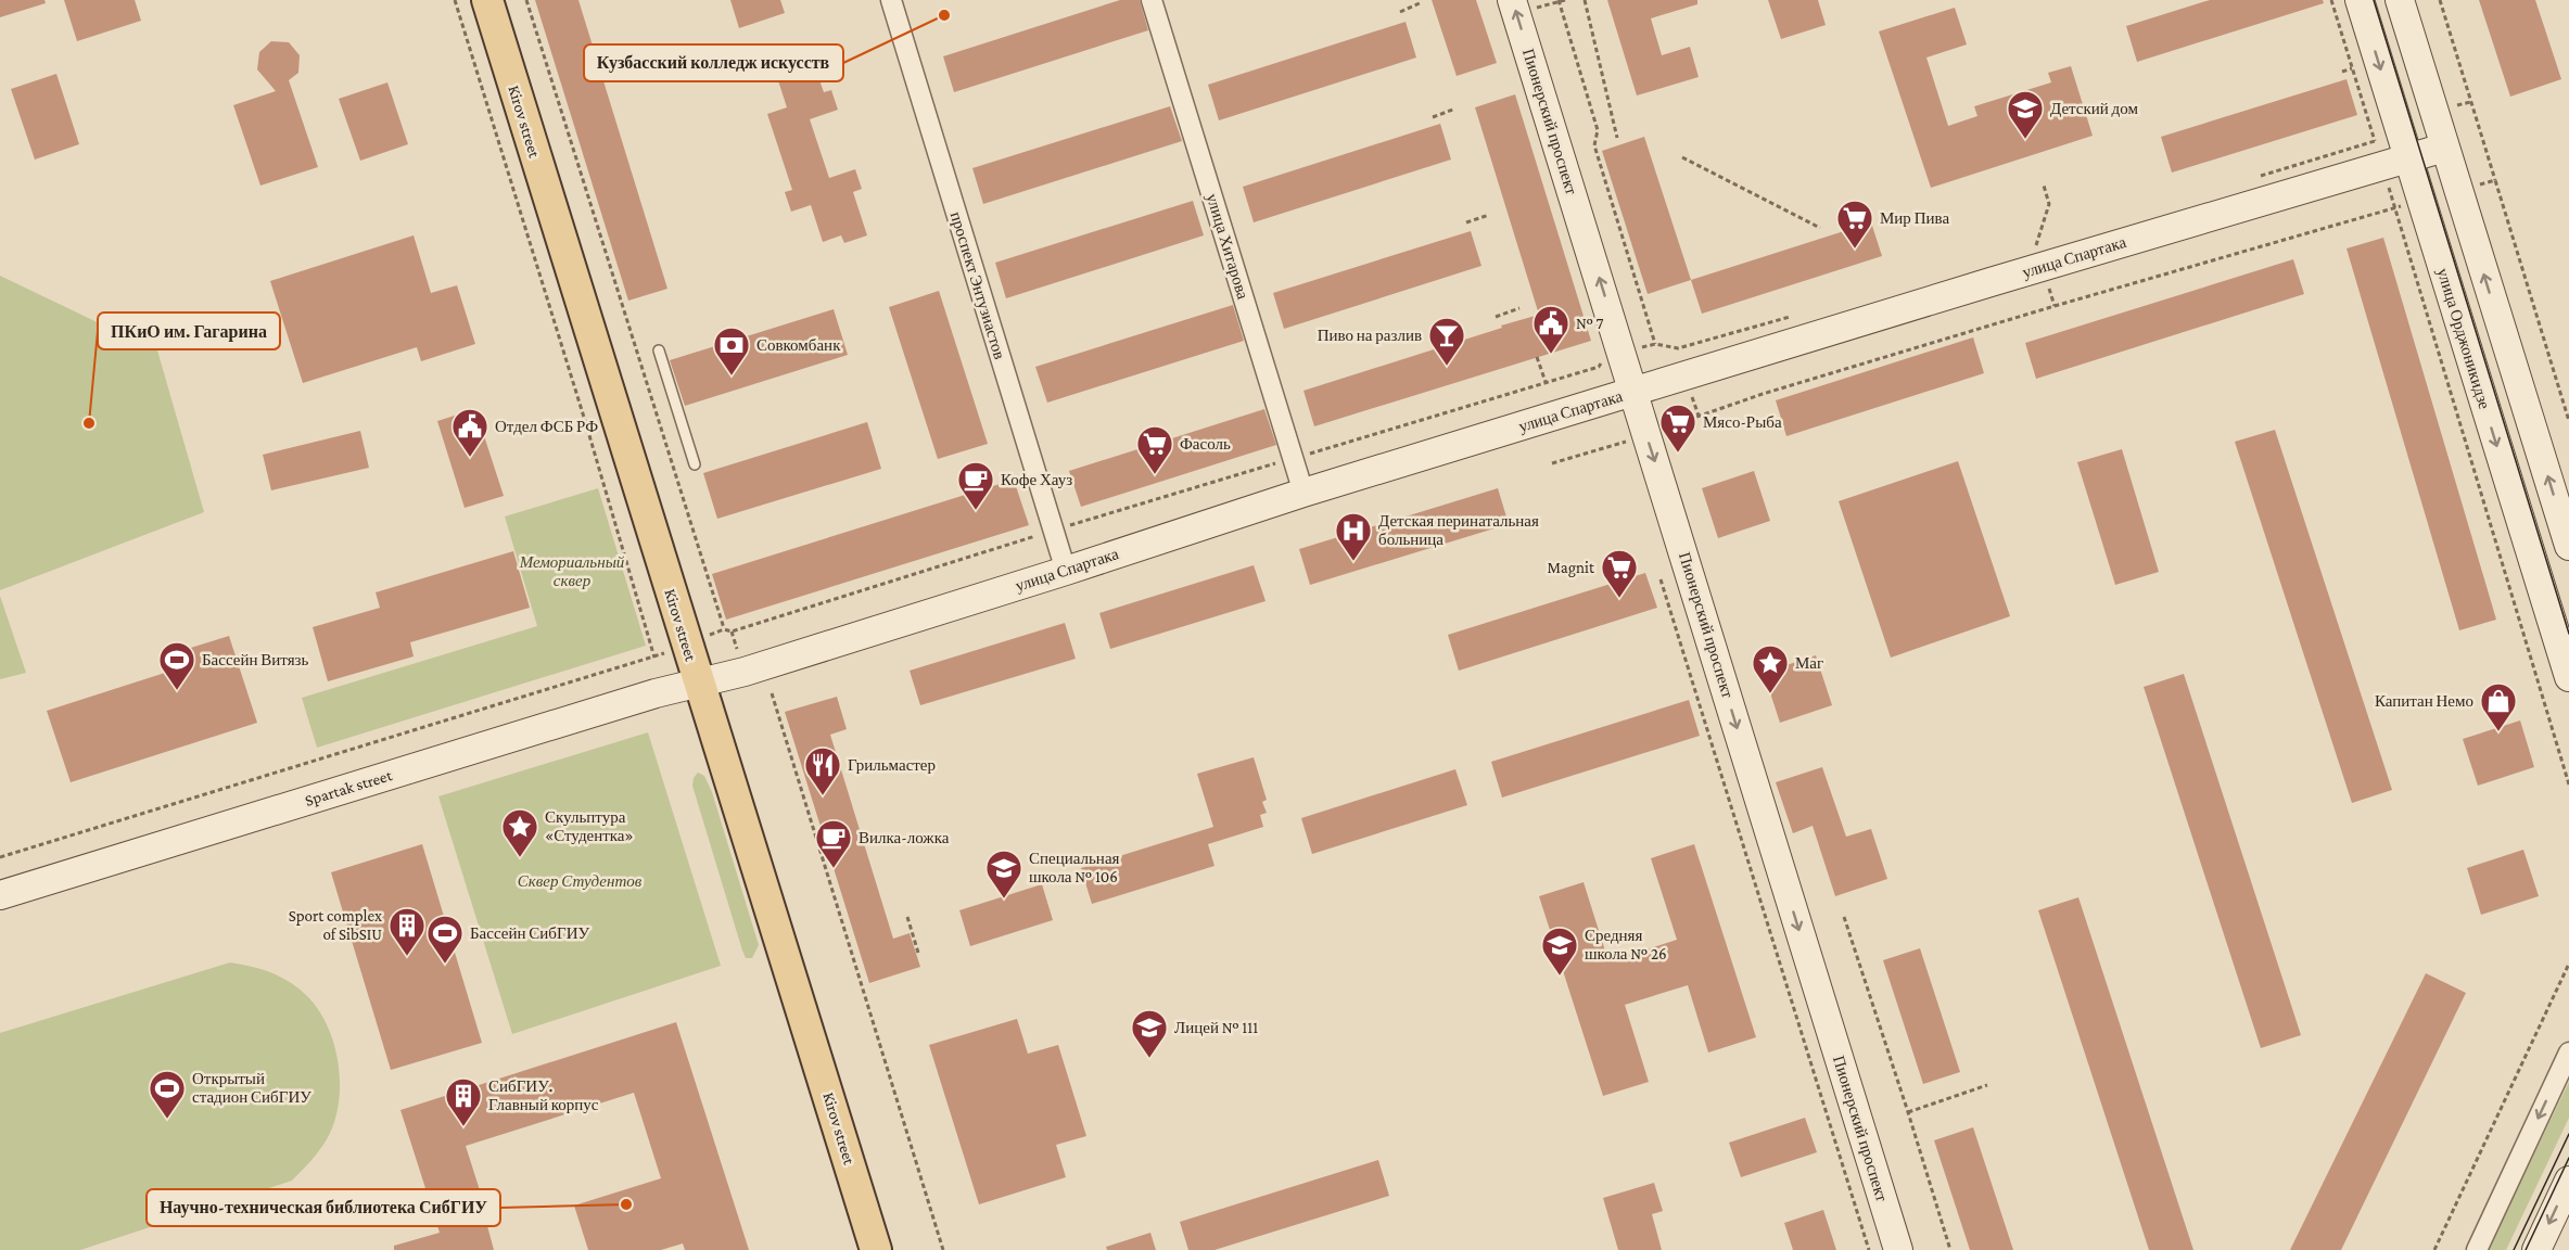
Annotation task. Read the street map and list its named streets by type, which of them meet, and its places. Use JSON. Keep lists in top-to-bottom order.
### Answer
{
  "streets": {
    "main road": ["Kirov street"],
    "street": [
      "Пионерский проспект",
      "улица Хитарова",
      "улица Спартака",
      "проспект Энтузиастов",
      "улица Орджоникидзе",
      "Spartak street"
    ]
  },
  "crossings": [
    ["Kirov street", "улица Спартака"],
    ["Kirov street", "Spartak street"],
    ["Пионерский проспект", "улица Спартака"],
    ["улица Хитарова", "улица Спартака"],
    ["улица Спартака", "проспект Энтузиастов"],
    ["улица Спартака", "улица Орджоникидзе"],
    ["улица Спартака", "Spartak street"]
  ],
  "parks": ["Мемориальный сквер", "Сквер Студентов"],
  "places": {
    "other": ["Кузбасский колледж искусств", "ПКиО им. Гагарина", "Научно-техническая библиотека СибГИУ"],
    "school or university": [
      "Детский дом",
      "Специальная школа № 106",
      "Средняя школа № 26",
      "Лицей № 111"
    ],
    "supermarket": [
      "Мир Пива",
      "Мясо-Рыба",
      "Фасоль",
      "Magnit"
    ],
    "public building": ["№ 7", "Отдел ФСБ РФ"],
    "bar": ["Пиво на разлив"],
    "bank": ["Совкомбанк"],
    "cafe": ["Кофе Хауз", "Вилка-ложка"],
    "hospital": ["Детская перинатальная больница"],
    "sports": ["Бассейн Витязь", "Бассейн СибГИУ", "Открытый стадион СибГИУ"],
    "place": ["Маг", "Скульптура «Студентка»"],
    "shop": ["Капитан Немо"],
    "restaurant": ["Грильмастер"],
    "building": ["Sport complex of SibSIU", "СибГИУ. Главный корпус"]
  }
}
